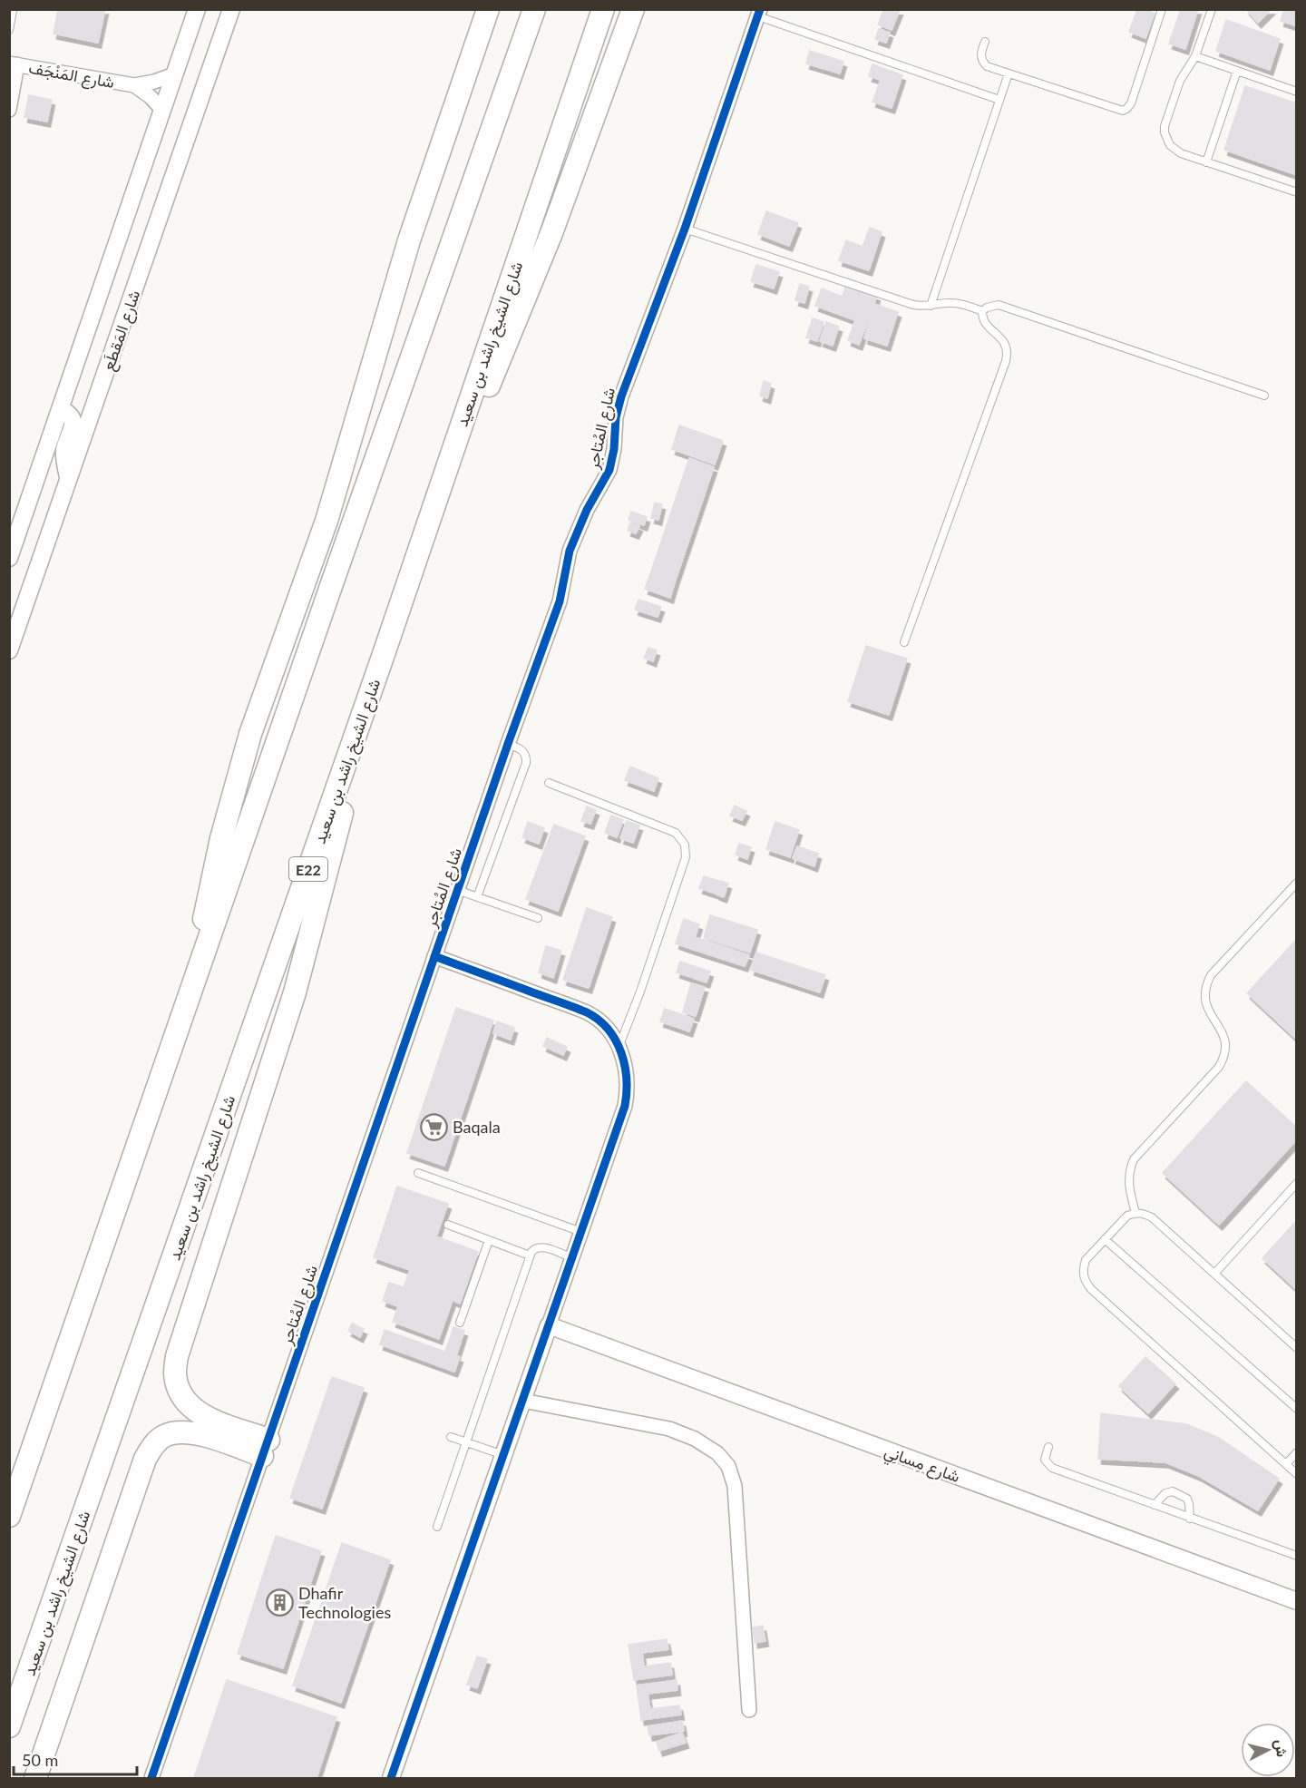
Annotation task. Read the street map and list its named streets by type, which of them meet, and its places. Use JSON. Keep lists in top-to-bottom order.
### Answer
{
  "streets": {
    "highway": ["شارع الشيخ راشد بن سعيد", "E22"],
    "street": [
      "شارع المَنْجَف",
      "شارع المَقطَع",
      "شارع المُتاجر",
      "شارع مِسانِي"
    ]
  },
  "crossings": [
    ["شارع المَنْجَف", "شارع المَقطَع"]
  ],
  "places": {
    "supermarket": ["Baqala"],
    "building": ["Dhafir Technologies"]
  },
  "scale_bar": "50 m",
  "north": "right"
}
